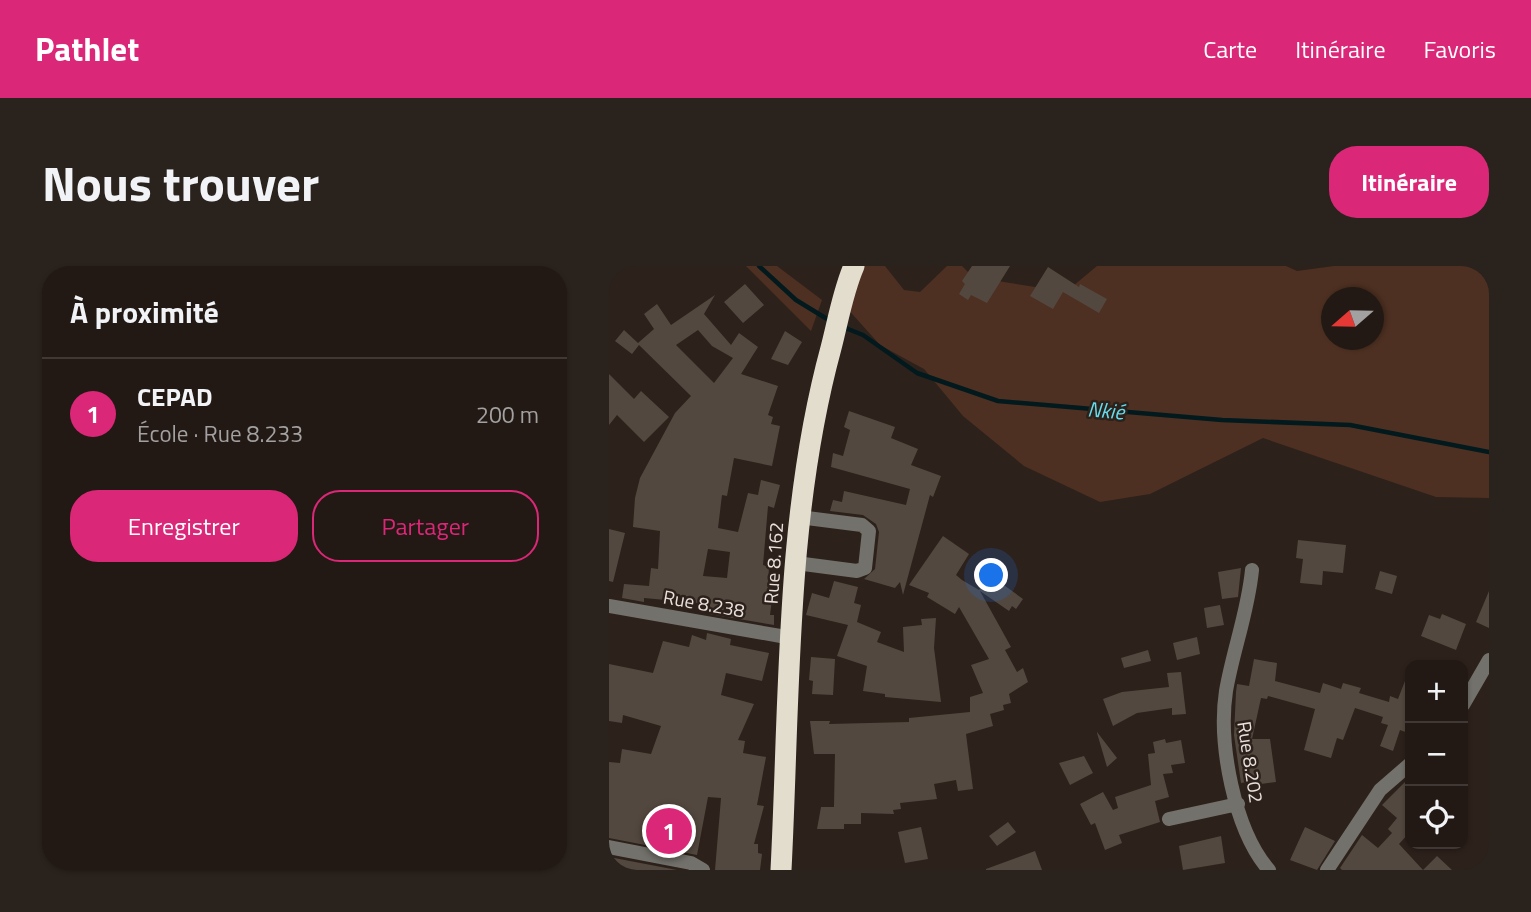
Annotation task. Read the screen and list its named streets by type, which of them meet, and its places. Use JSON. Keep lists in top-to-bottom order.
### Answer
{
  "streets": {
    "highway": ["Rue 8.162"],
    "street": ["Rue 8.238", "Rue 8.202"]
  },
  "crossings": [
    ["Rue 8.162", "Rue 8.238"]
  ],
  "water": ["Nkié"],
  "north": "left",
  "page": {
    "header": "Pathlet",
    "nav": ["Carte", "Itinéraire", "Favoris"],
    "title": "Nous trouver",
    "buttons": [
      "Itinéraire",
      ["Enregistrer", "Partager"]
    ],
    "heading": "À proximité",
    "list": [
      {
        "mark": "1",
        "name": "CEPAD",
        "note": "École · Rue 8.233",
        "value": "200 m"
      }
    ],
    "map_buttons": ["+", "−"],
    "pins": "1"
  }
}
